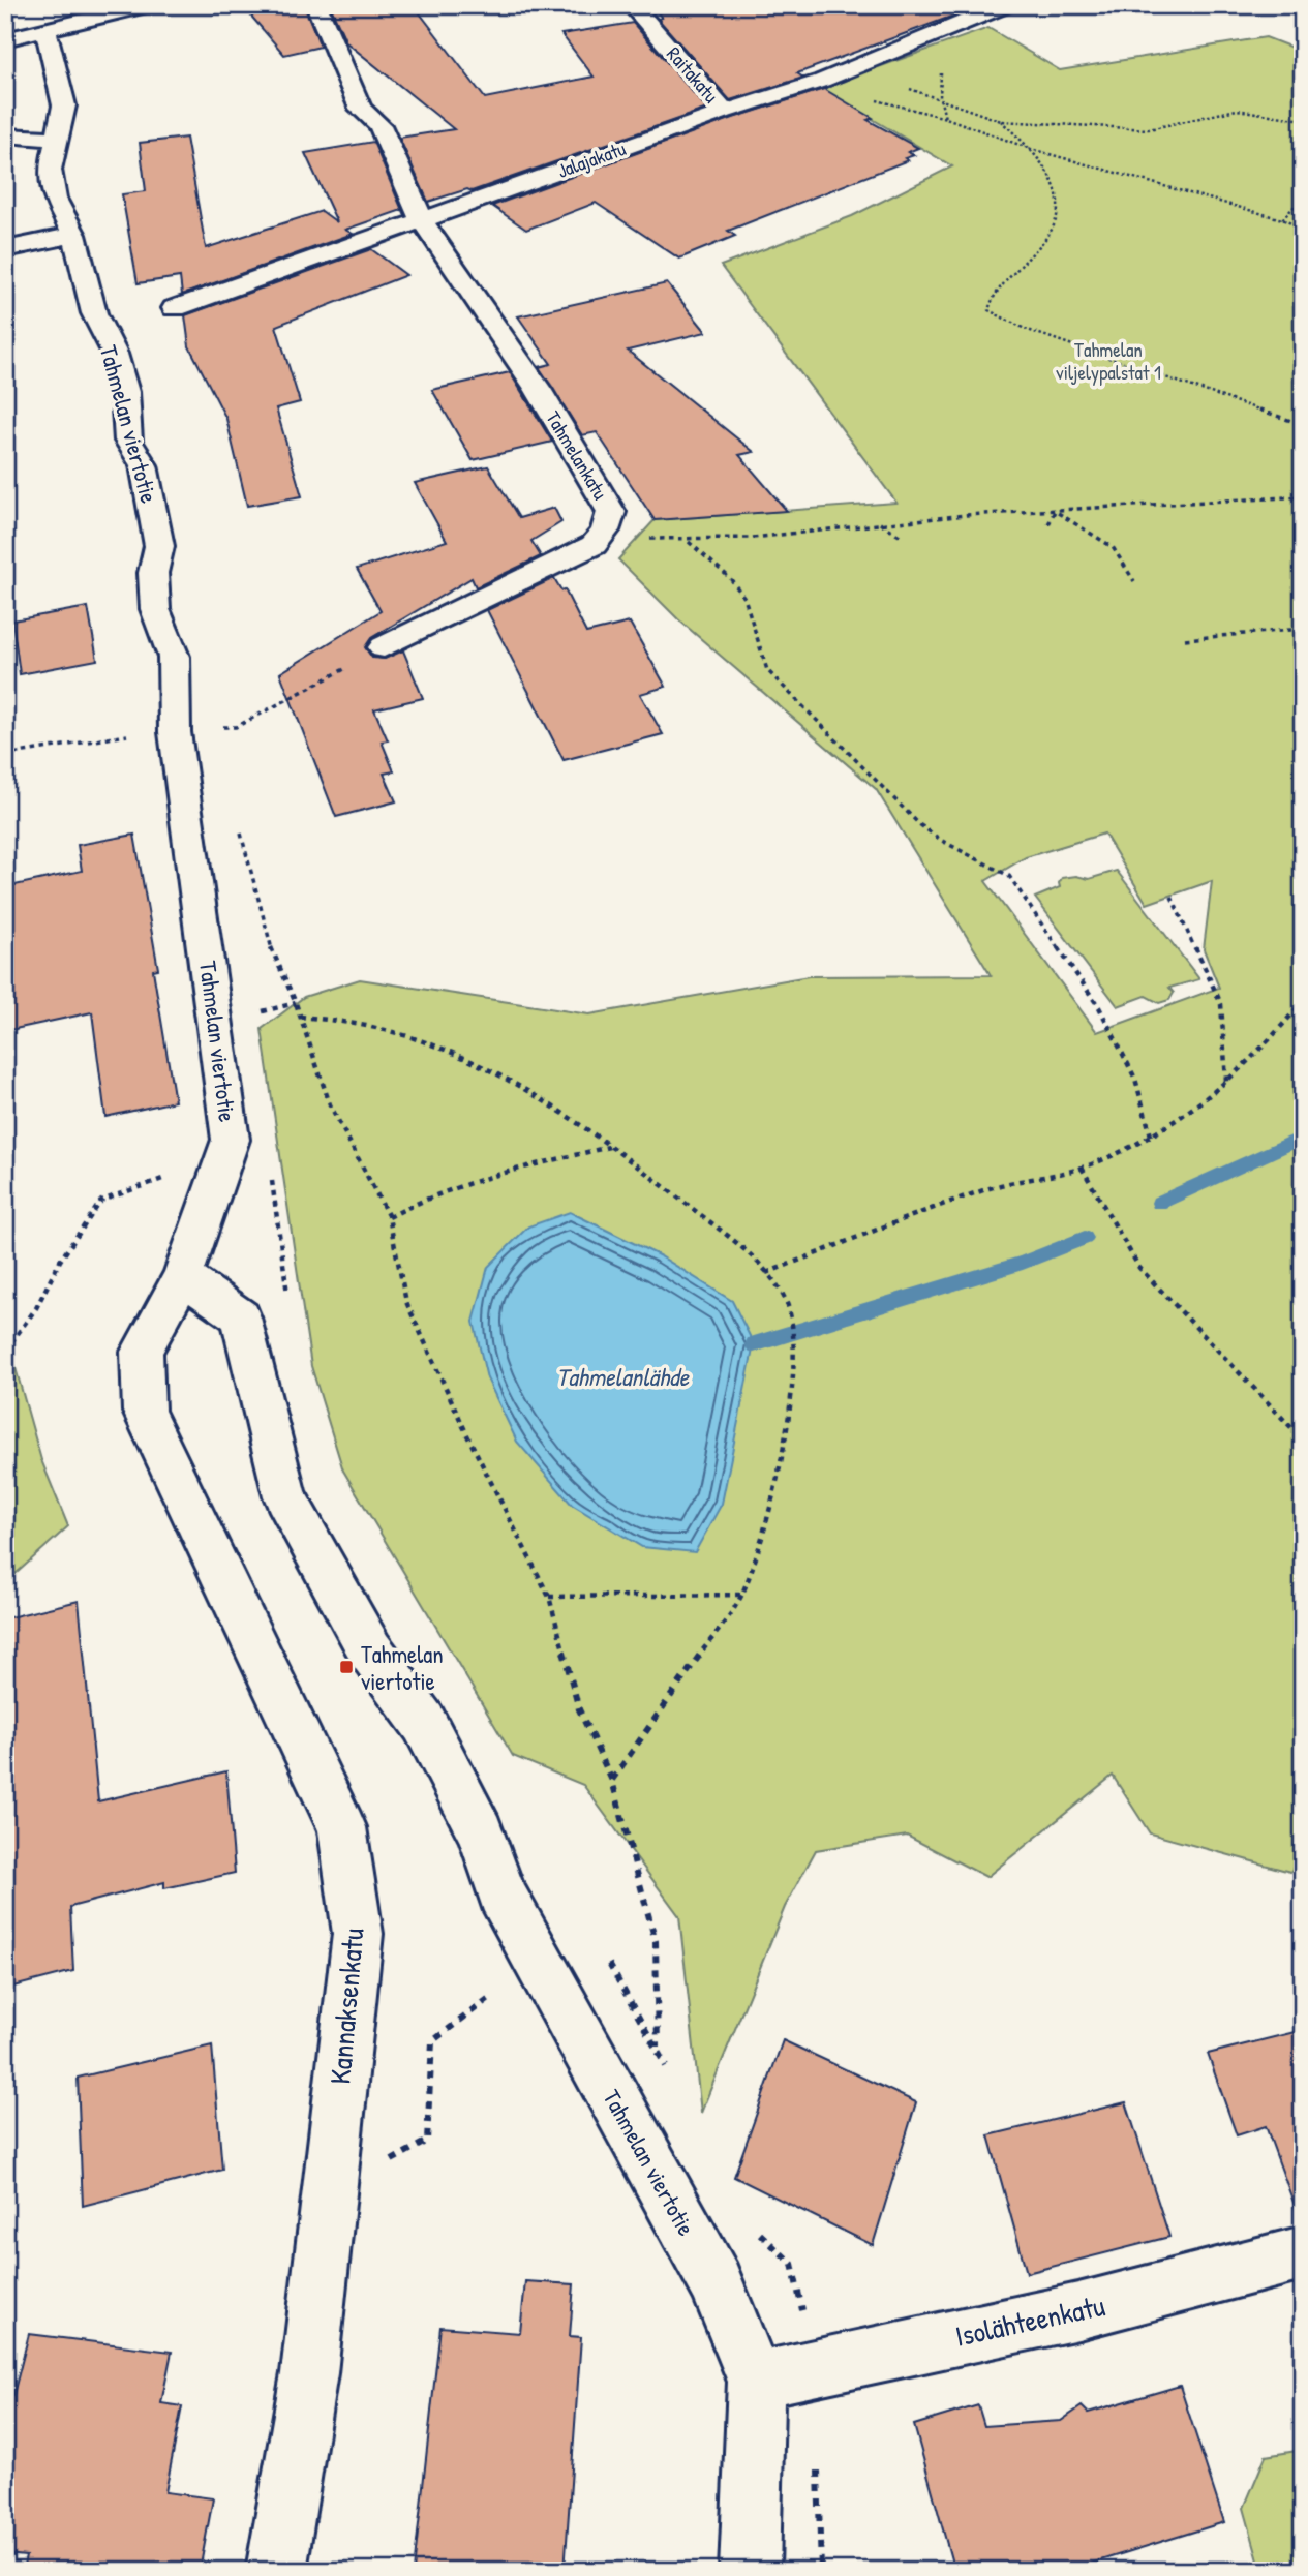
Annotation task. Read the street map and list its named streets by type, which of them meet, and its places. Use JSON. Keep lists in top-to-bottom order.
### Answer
{
  "streets": {
    "street": [
      "Raitakatu",
      "Jalajakatu",
      "Tahmelan viertotie",
      "Tahmelankatu",
      "Kannaksenkatu",
      "Isolähteenkatu"
    ]
  },
  "crossings": [
    ["Raitakatu", "Jalajakatu"],
    ["Jalajakatu", "Tahmelankatu"],
    ["Tahmelan viertotie", "Kannaksenkatu"],
    ["Tahmelan viertotie", "Isolähteenkatu"]
  ],
  "water": ["Tahmelanlähde"],
  "parks": ["Tahmelan viljelypalstat 1"],
  "places": {
    "transit": ["Tahmelan viertotie"]
  }
}
